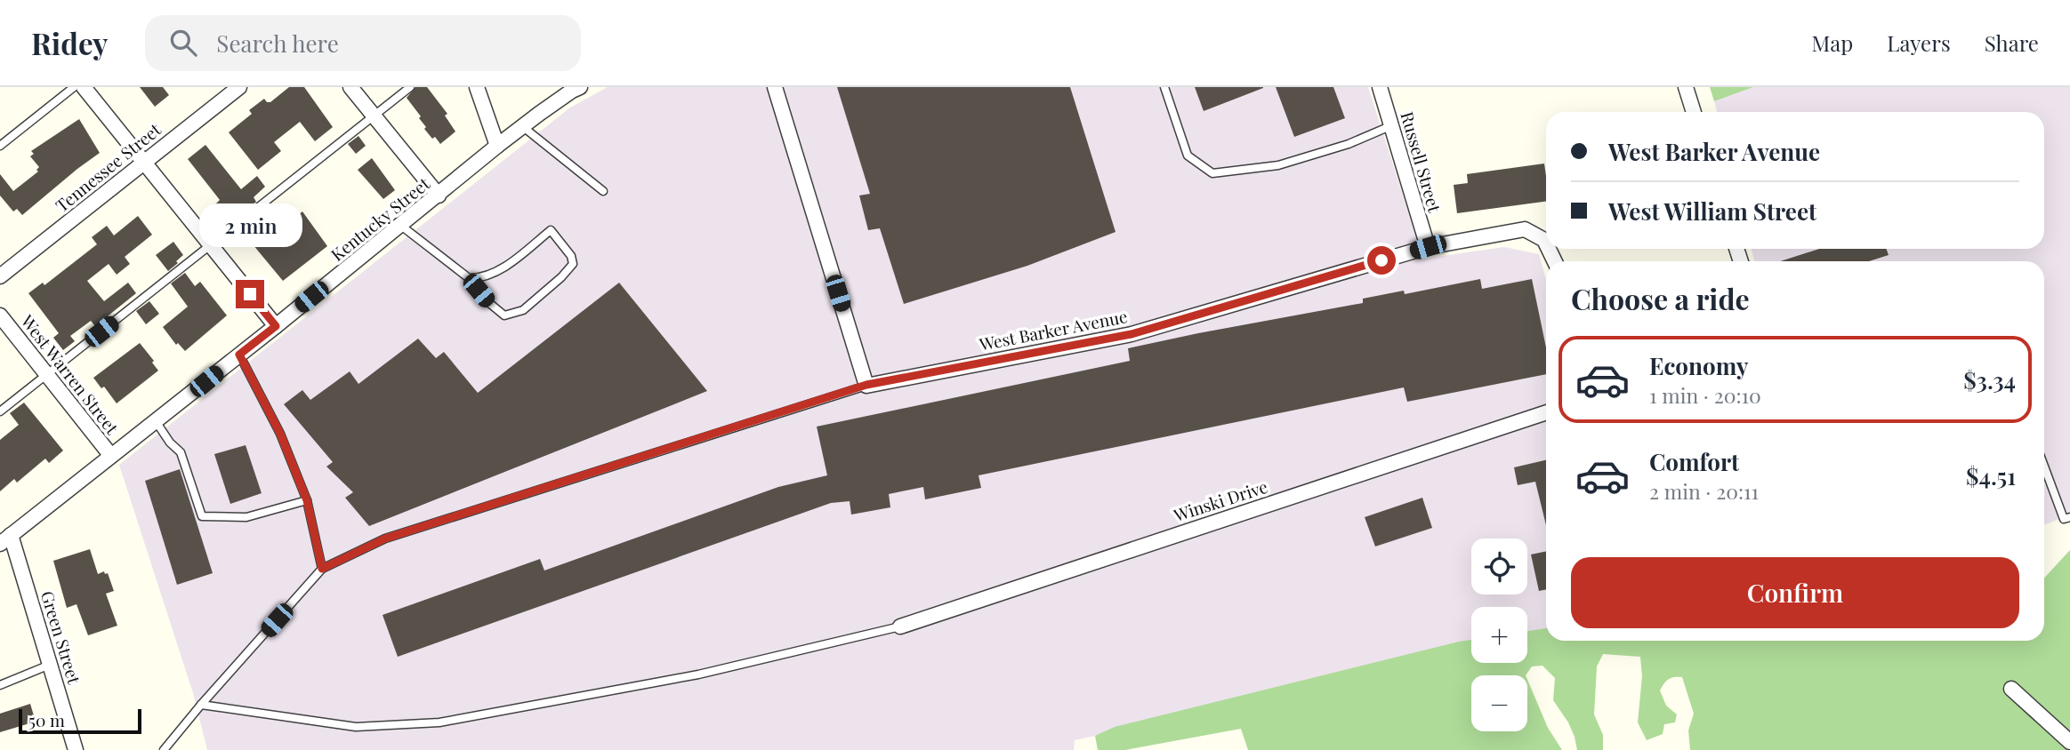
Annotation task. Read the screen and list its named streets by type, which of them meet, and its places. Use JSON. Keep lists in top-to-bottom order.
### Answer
{
  "streets": {
    "street": [
      "Russell Street",
      "Tennessee Street",
      "Kentucky Street",
      "West Barker Avenue",
      "West Warren Street",
      "Winski Drive",
      "Green Street"
    ]
  },
  "crossings": [
    ["Russell Street", "West Barker Avenue"],
    ["Kentucky Street", "West Warren Street"],
    ["Kentucky Street", "Green Street"]
  ],
  "scale_bar": "50 m",
  "page": {
    "header": "Ridey",
    "search": "Search here",
    "nav": ["Map", "Layers", "Share"],
    "banner": ["West Barker Avenue", "West William Street"],
    "bubble": "2 min",
    "heading": "Choose a ride",
    "list": [
      {
        "name": "Economy",
        "note": "1 min · 20:10",
        "value": "$3.34"
      },
      {
        "name": "Comfort",
        "note": "2 min · 20:11",
        "value": "$4.51"
      }
    ],
    "map_buttons": ["+", "−"],
    "buttons": "Confirm",
    "scale": "50 m"
  }
}
